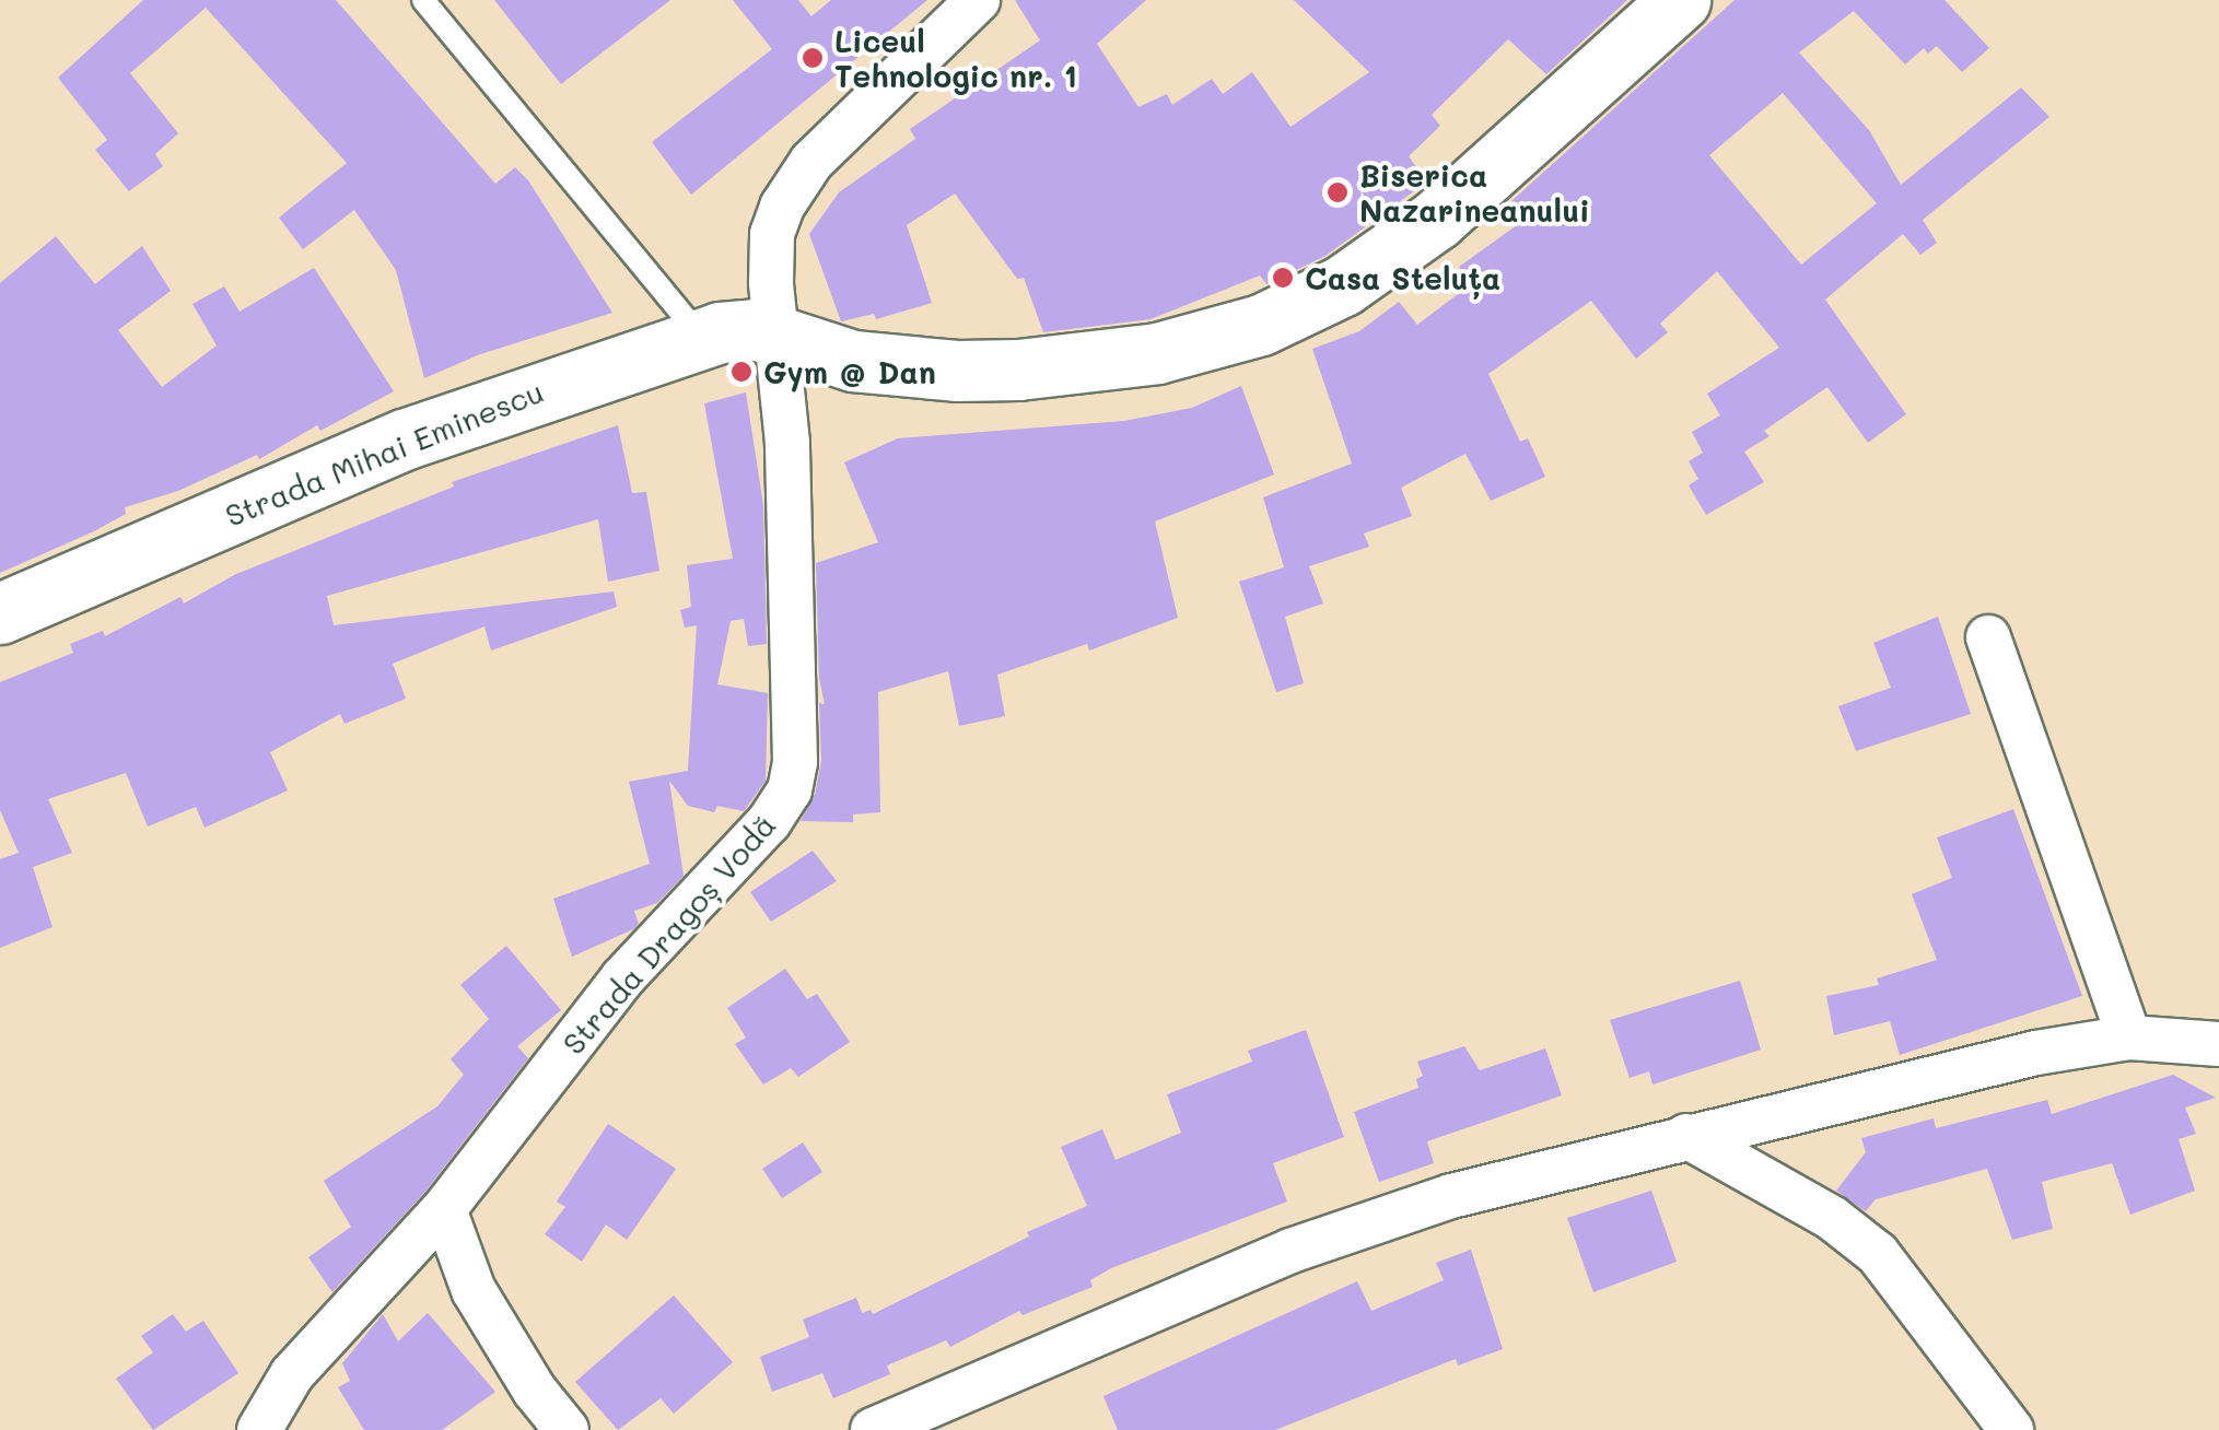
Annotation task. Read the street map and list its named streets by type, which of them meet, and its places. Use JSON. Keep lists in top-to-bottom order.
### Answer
{
  "streets": {
    "main road": ["Strada Mihai Eminescu"],
    "street": ["Strada Dragoș Vodă"]
  },
  "crossings": [
    ["Strada Mihai Eminescu", "Strada Dragoș Vodă"]
  ],
  "places": [
    "Liceul Tehnologic nr. 1",
    "Biserica Nazarineanului",
    "Casa Steluța",
    "Gym @ Dan"
  ]
}
